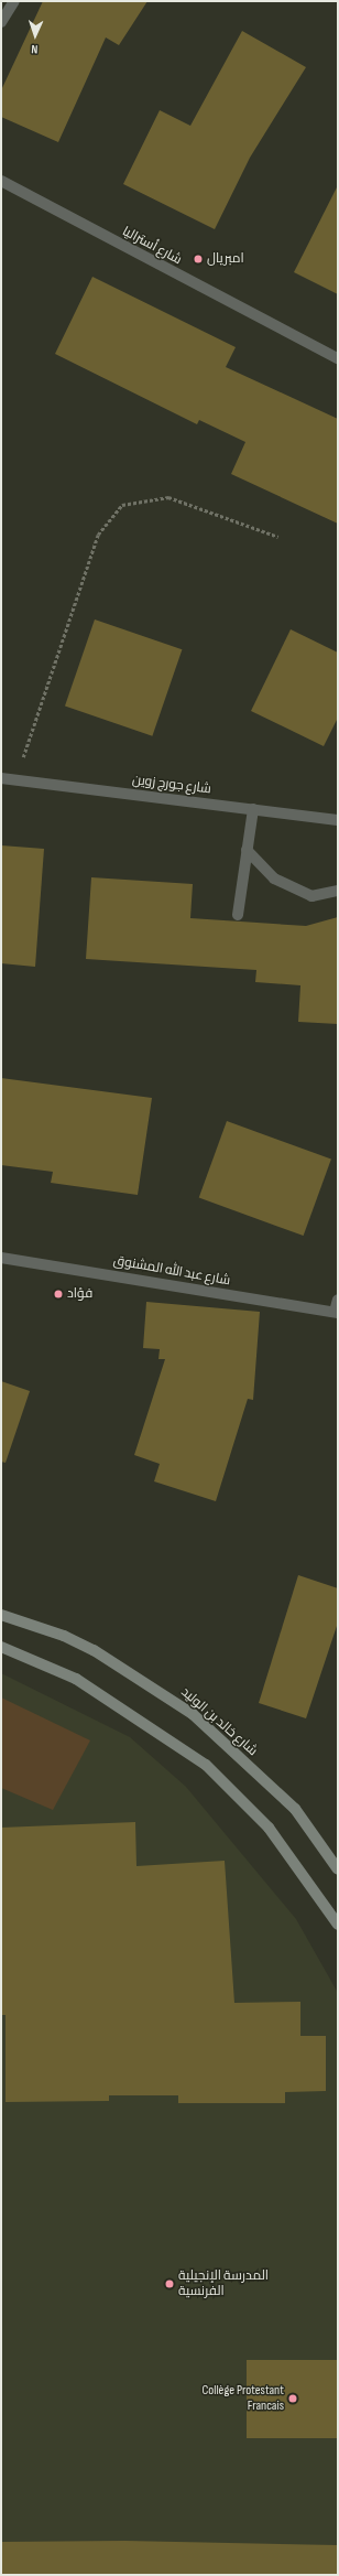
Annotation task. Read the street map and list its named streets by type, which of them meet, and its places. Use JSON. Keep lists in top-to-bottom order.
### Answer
{
  "streets": {
    "main road": ["شارع خالد بن الوليد"],
    "street": ["شارع أستراليا", "شارع جورج زوين", "شارع عبد الله المشنوق"]
  },
  "places": [
    "امبريال",
    "فؤاد",
    "المدرسة الإنجيلية الفرنسية",
    "Collège Protestant Francais"
  ],
  "north": "bottom"
}
